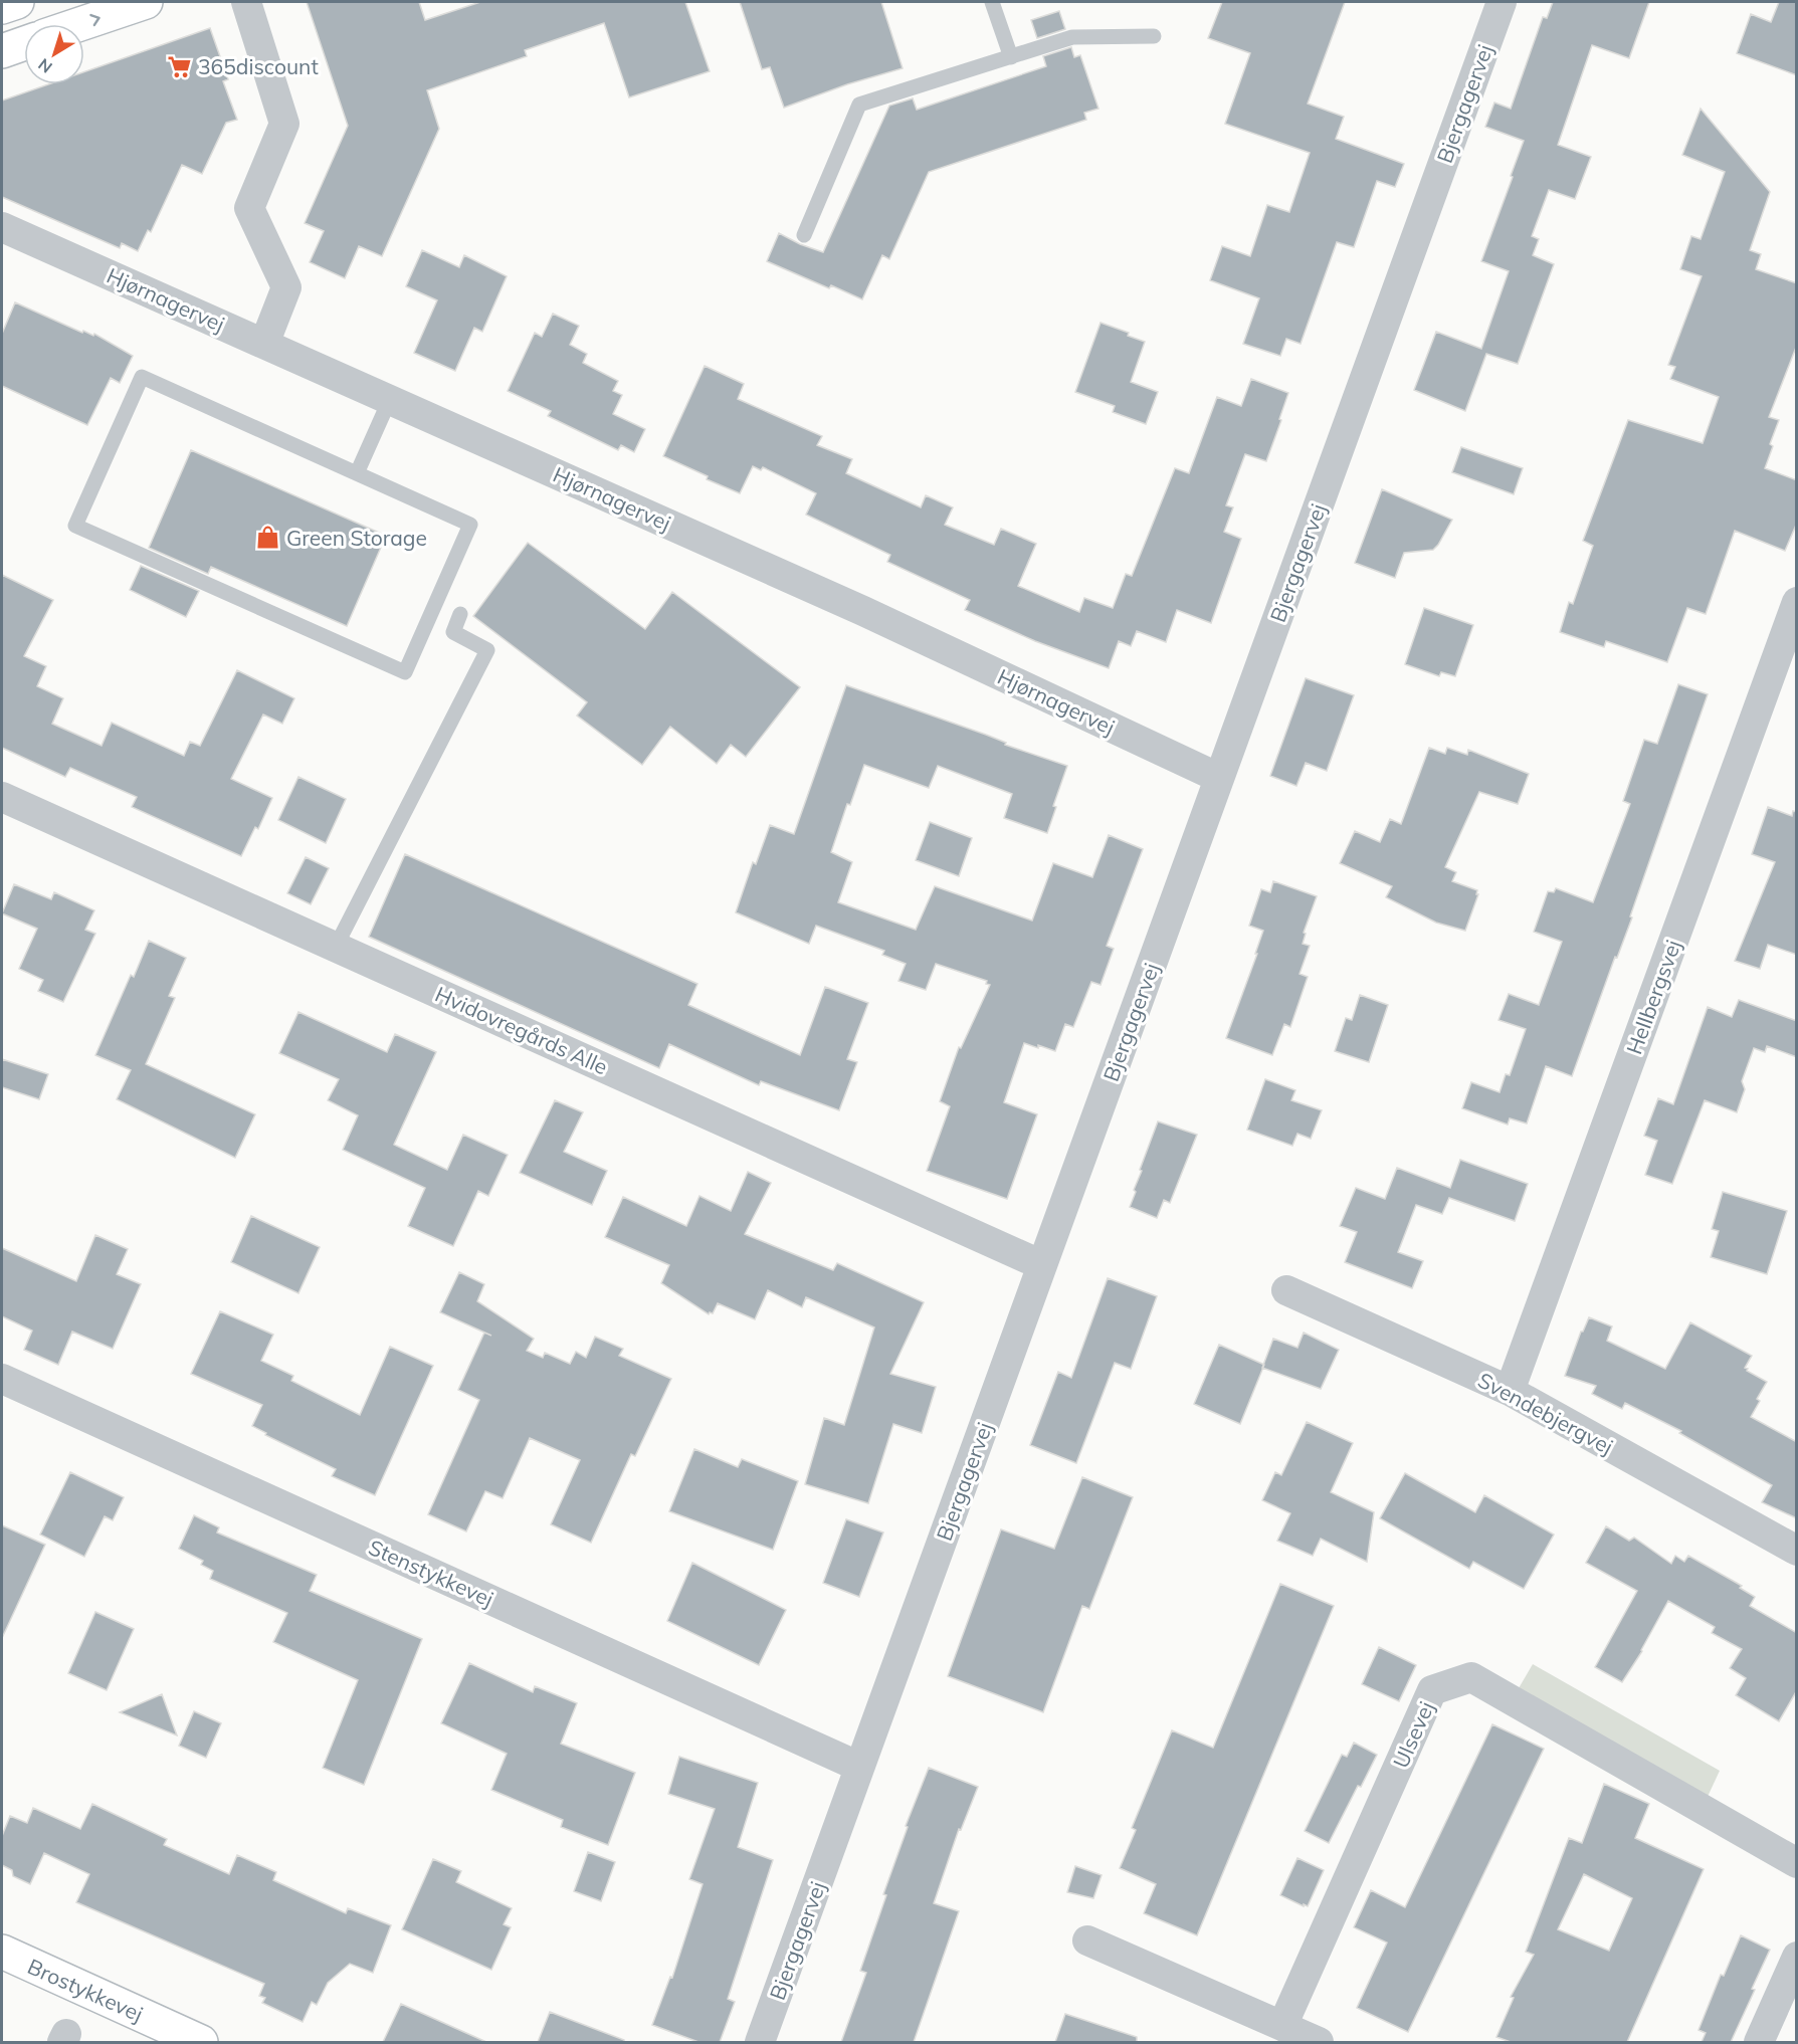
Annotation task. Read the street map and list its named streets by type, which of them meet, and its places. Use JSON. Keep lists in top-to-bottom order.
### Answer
{
  "streets": {
    "street": [
      "Bjergagervej",
      "Hjørnagervej",
      "Hellbergsvej",
      "Hvidovregårds Alle",
      "Svendebjergvej",
      "Stenstykkevej",
      "Ulsevej",
      "Brostykkevej"
    ]
  },
  "crossings": [
    ["Bjergagervej", "Hjørnagervej"],
    ["Bjergagervej", "Hvidovregårds Alle"],
    ["Bjergagervej", "Stenstykkevej"],
    ["Hellbergsvej", "Svendebjergvej"]
  ],
  "places": {
    "supermarket": ["365discount"],
    "shop": ["Green Storage"]
  },
  "north": "bottom left"
}
